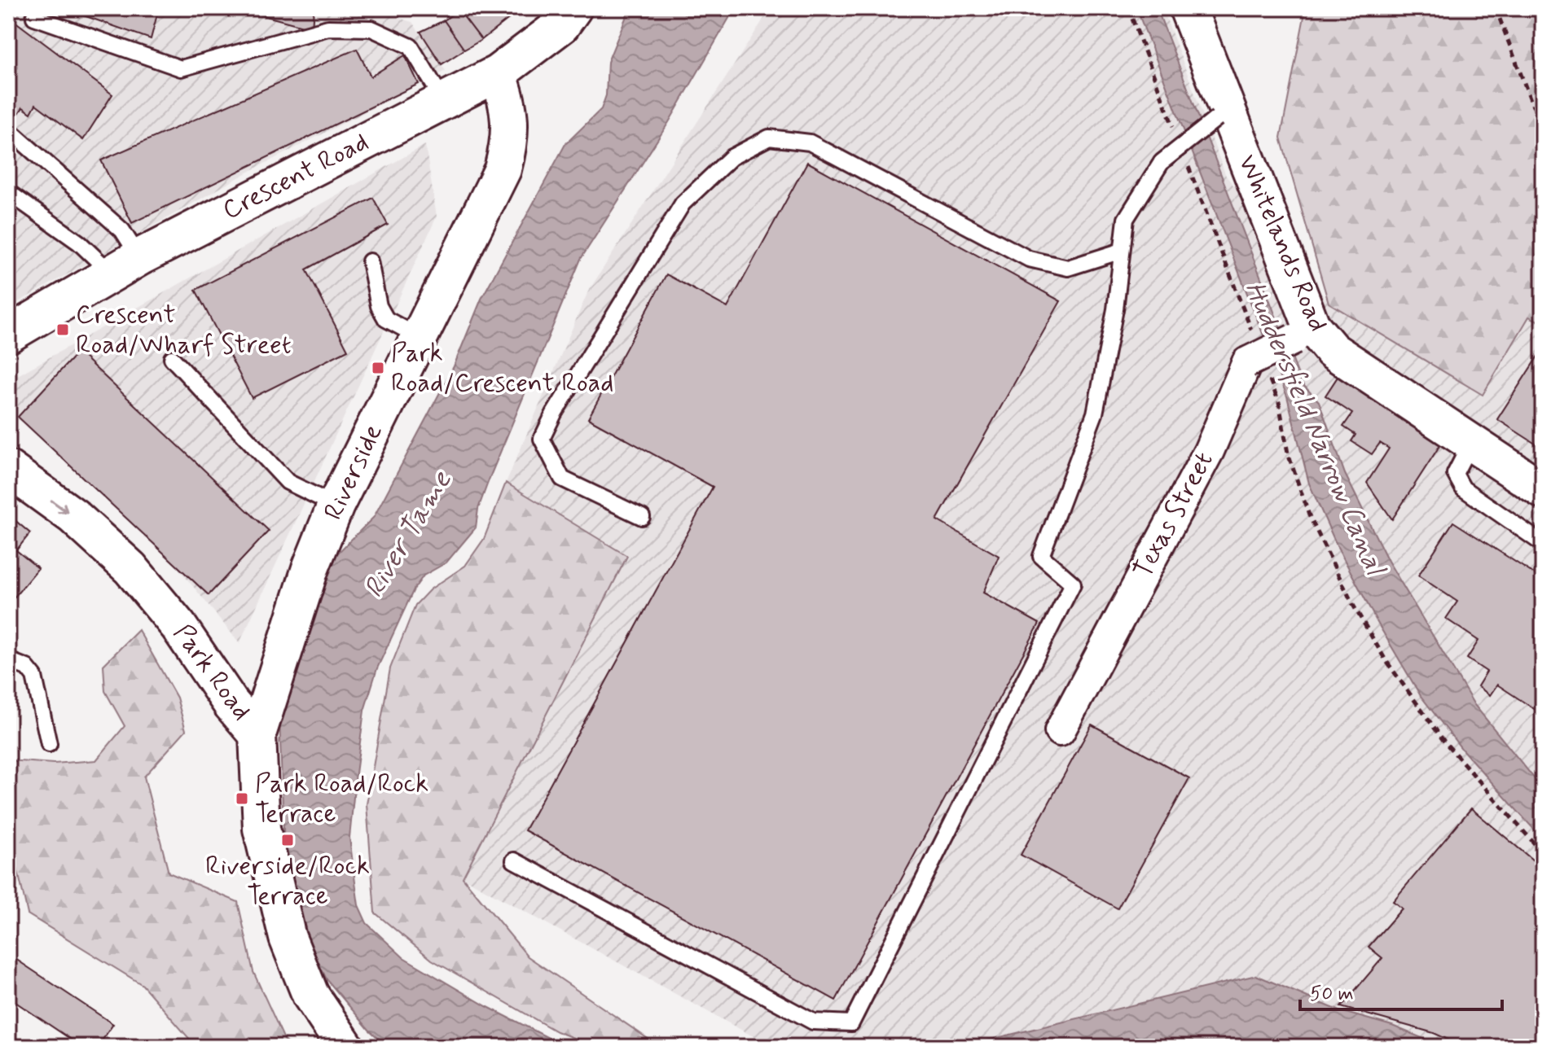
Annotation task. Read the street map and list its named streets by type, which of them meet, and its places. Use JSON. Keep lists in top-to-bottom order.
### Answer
{
  "streets": {
    "main road": [
      "Crescent Road",
      "Whitelands Road",
      "Riverside",
      "Park Road"
    ],
    "street": ["Texas Street"]
  },
  "crossings": [
    ["Crescent Road", "Riverside"],
    ["Riverside", "Park Road"]
  ],
  "one_way": ["Park Road"],
  "water": ["Huddersfield Narrow Canal", "River Tame"],
  "places": {
    "transit": [
      "Crescent Road/Wharf Street",
      "Park Road/Crescent Road",
      "Park Road/Rock Terrace",
      "Riverside/Rock Terrace"
    ]
  },
  "scale_bar": "50 m"
}
